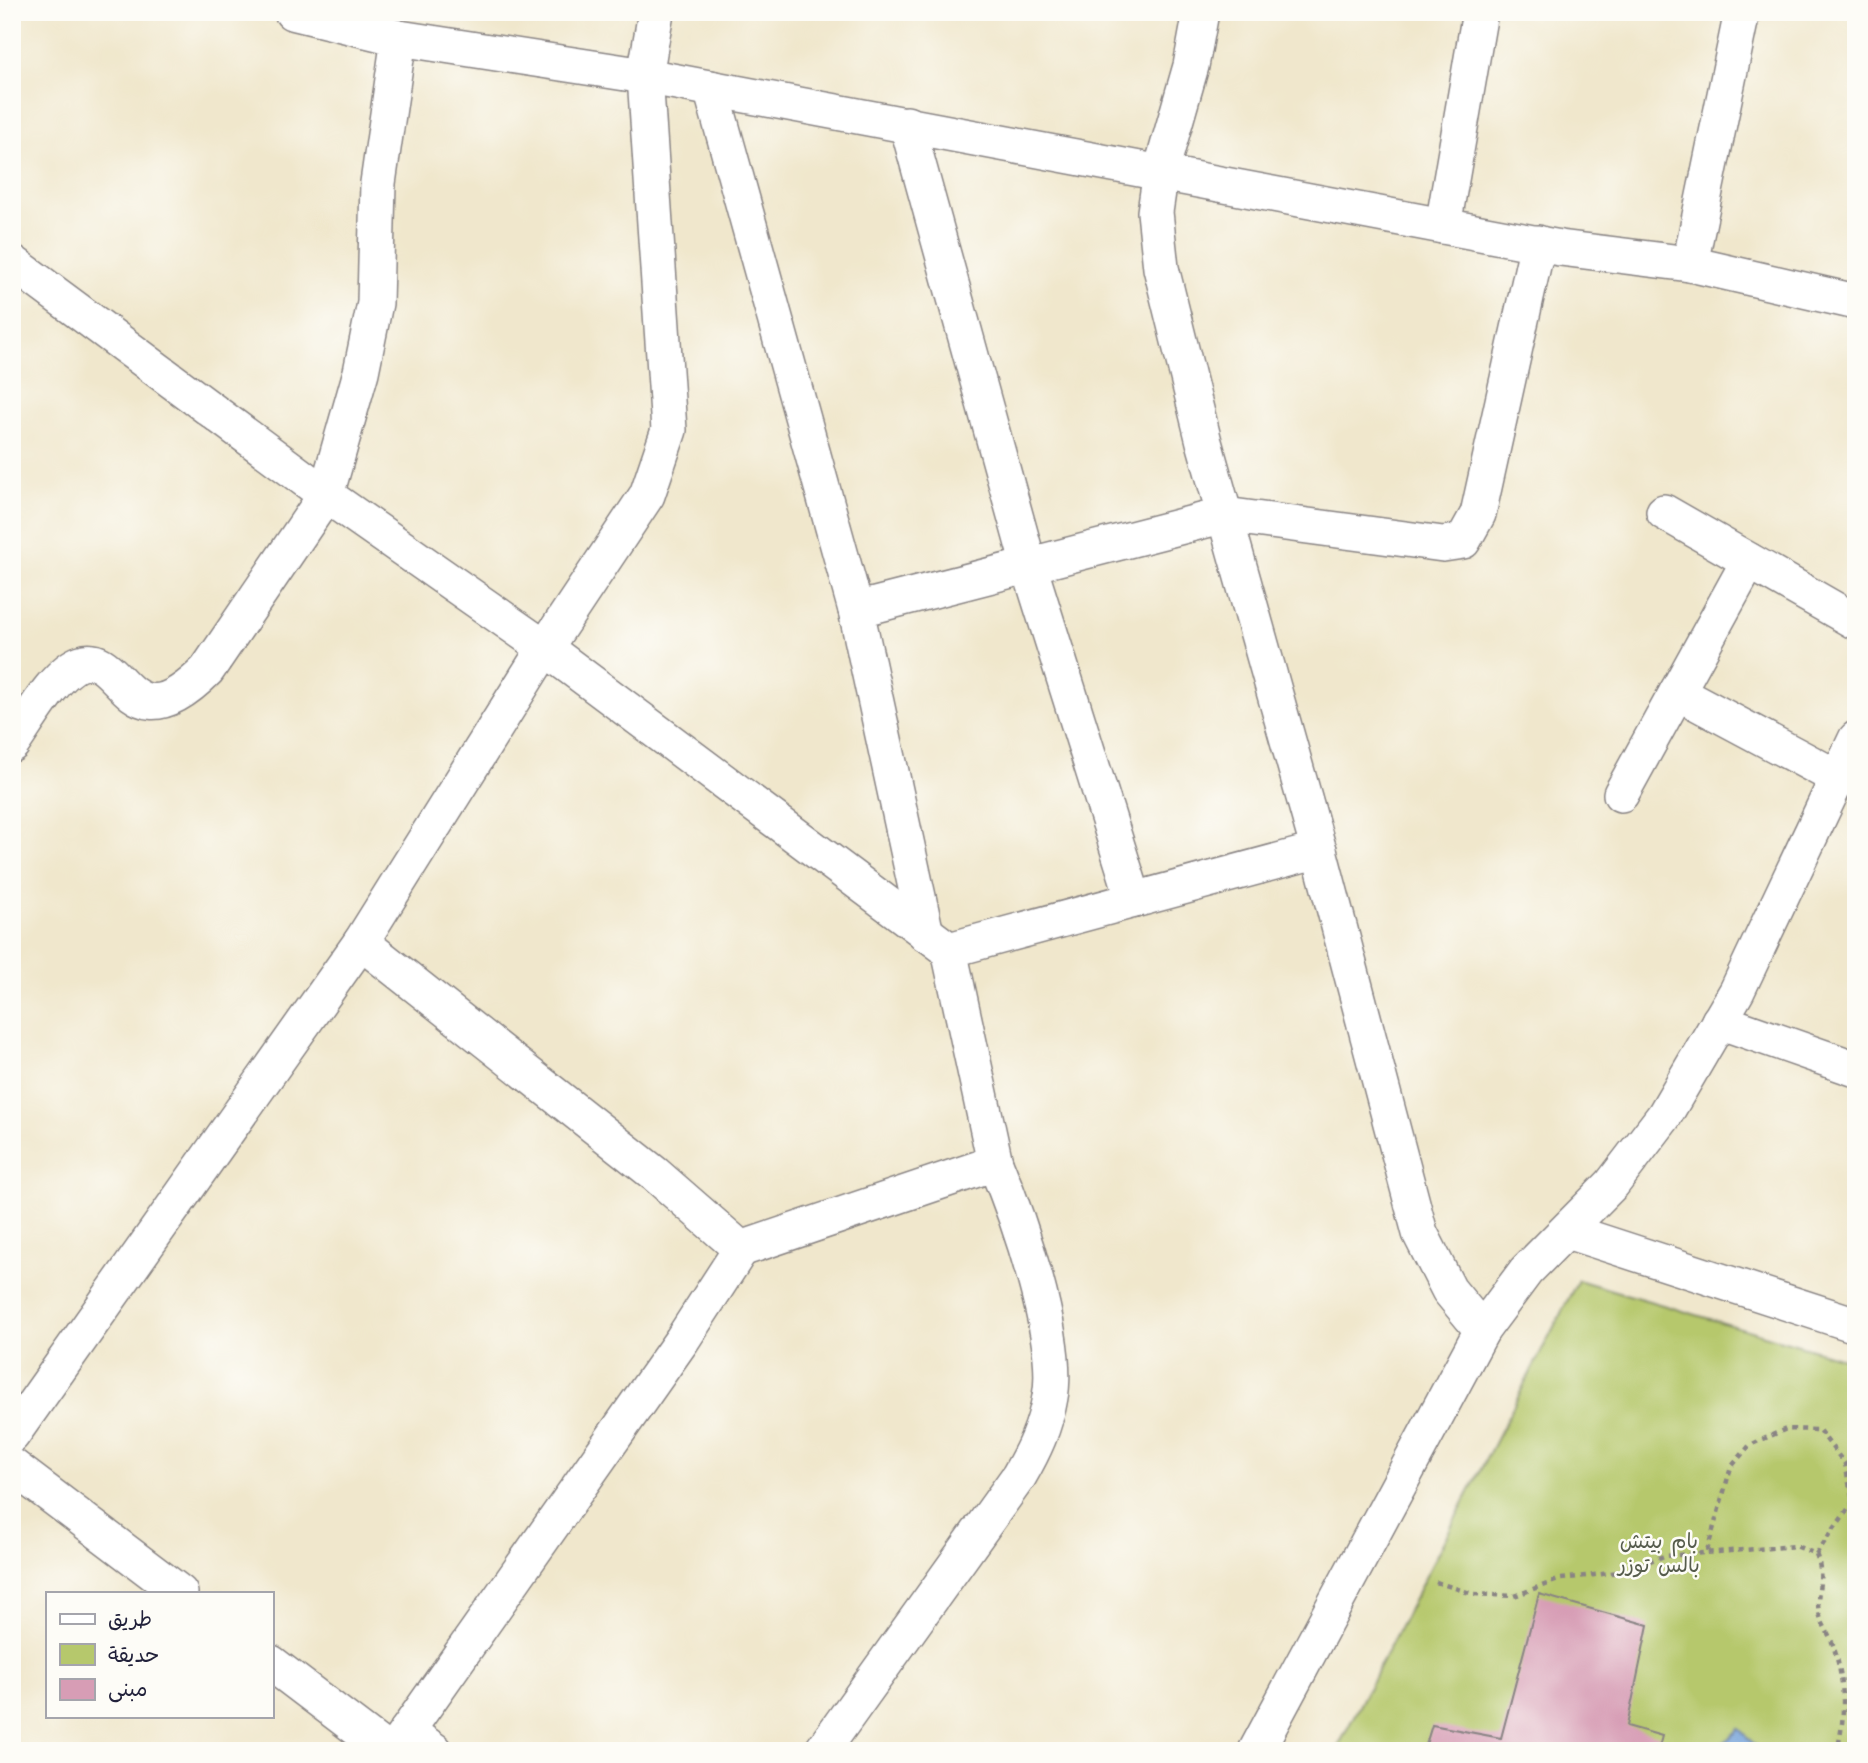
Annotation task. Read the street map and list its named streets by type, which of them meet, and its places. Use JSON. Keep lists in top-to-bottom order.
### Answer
{
  "parks": ["بام بيتش بالس توزر"],
  "legend": ["طريق", "حديقة", "مبنى"]
}
